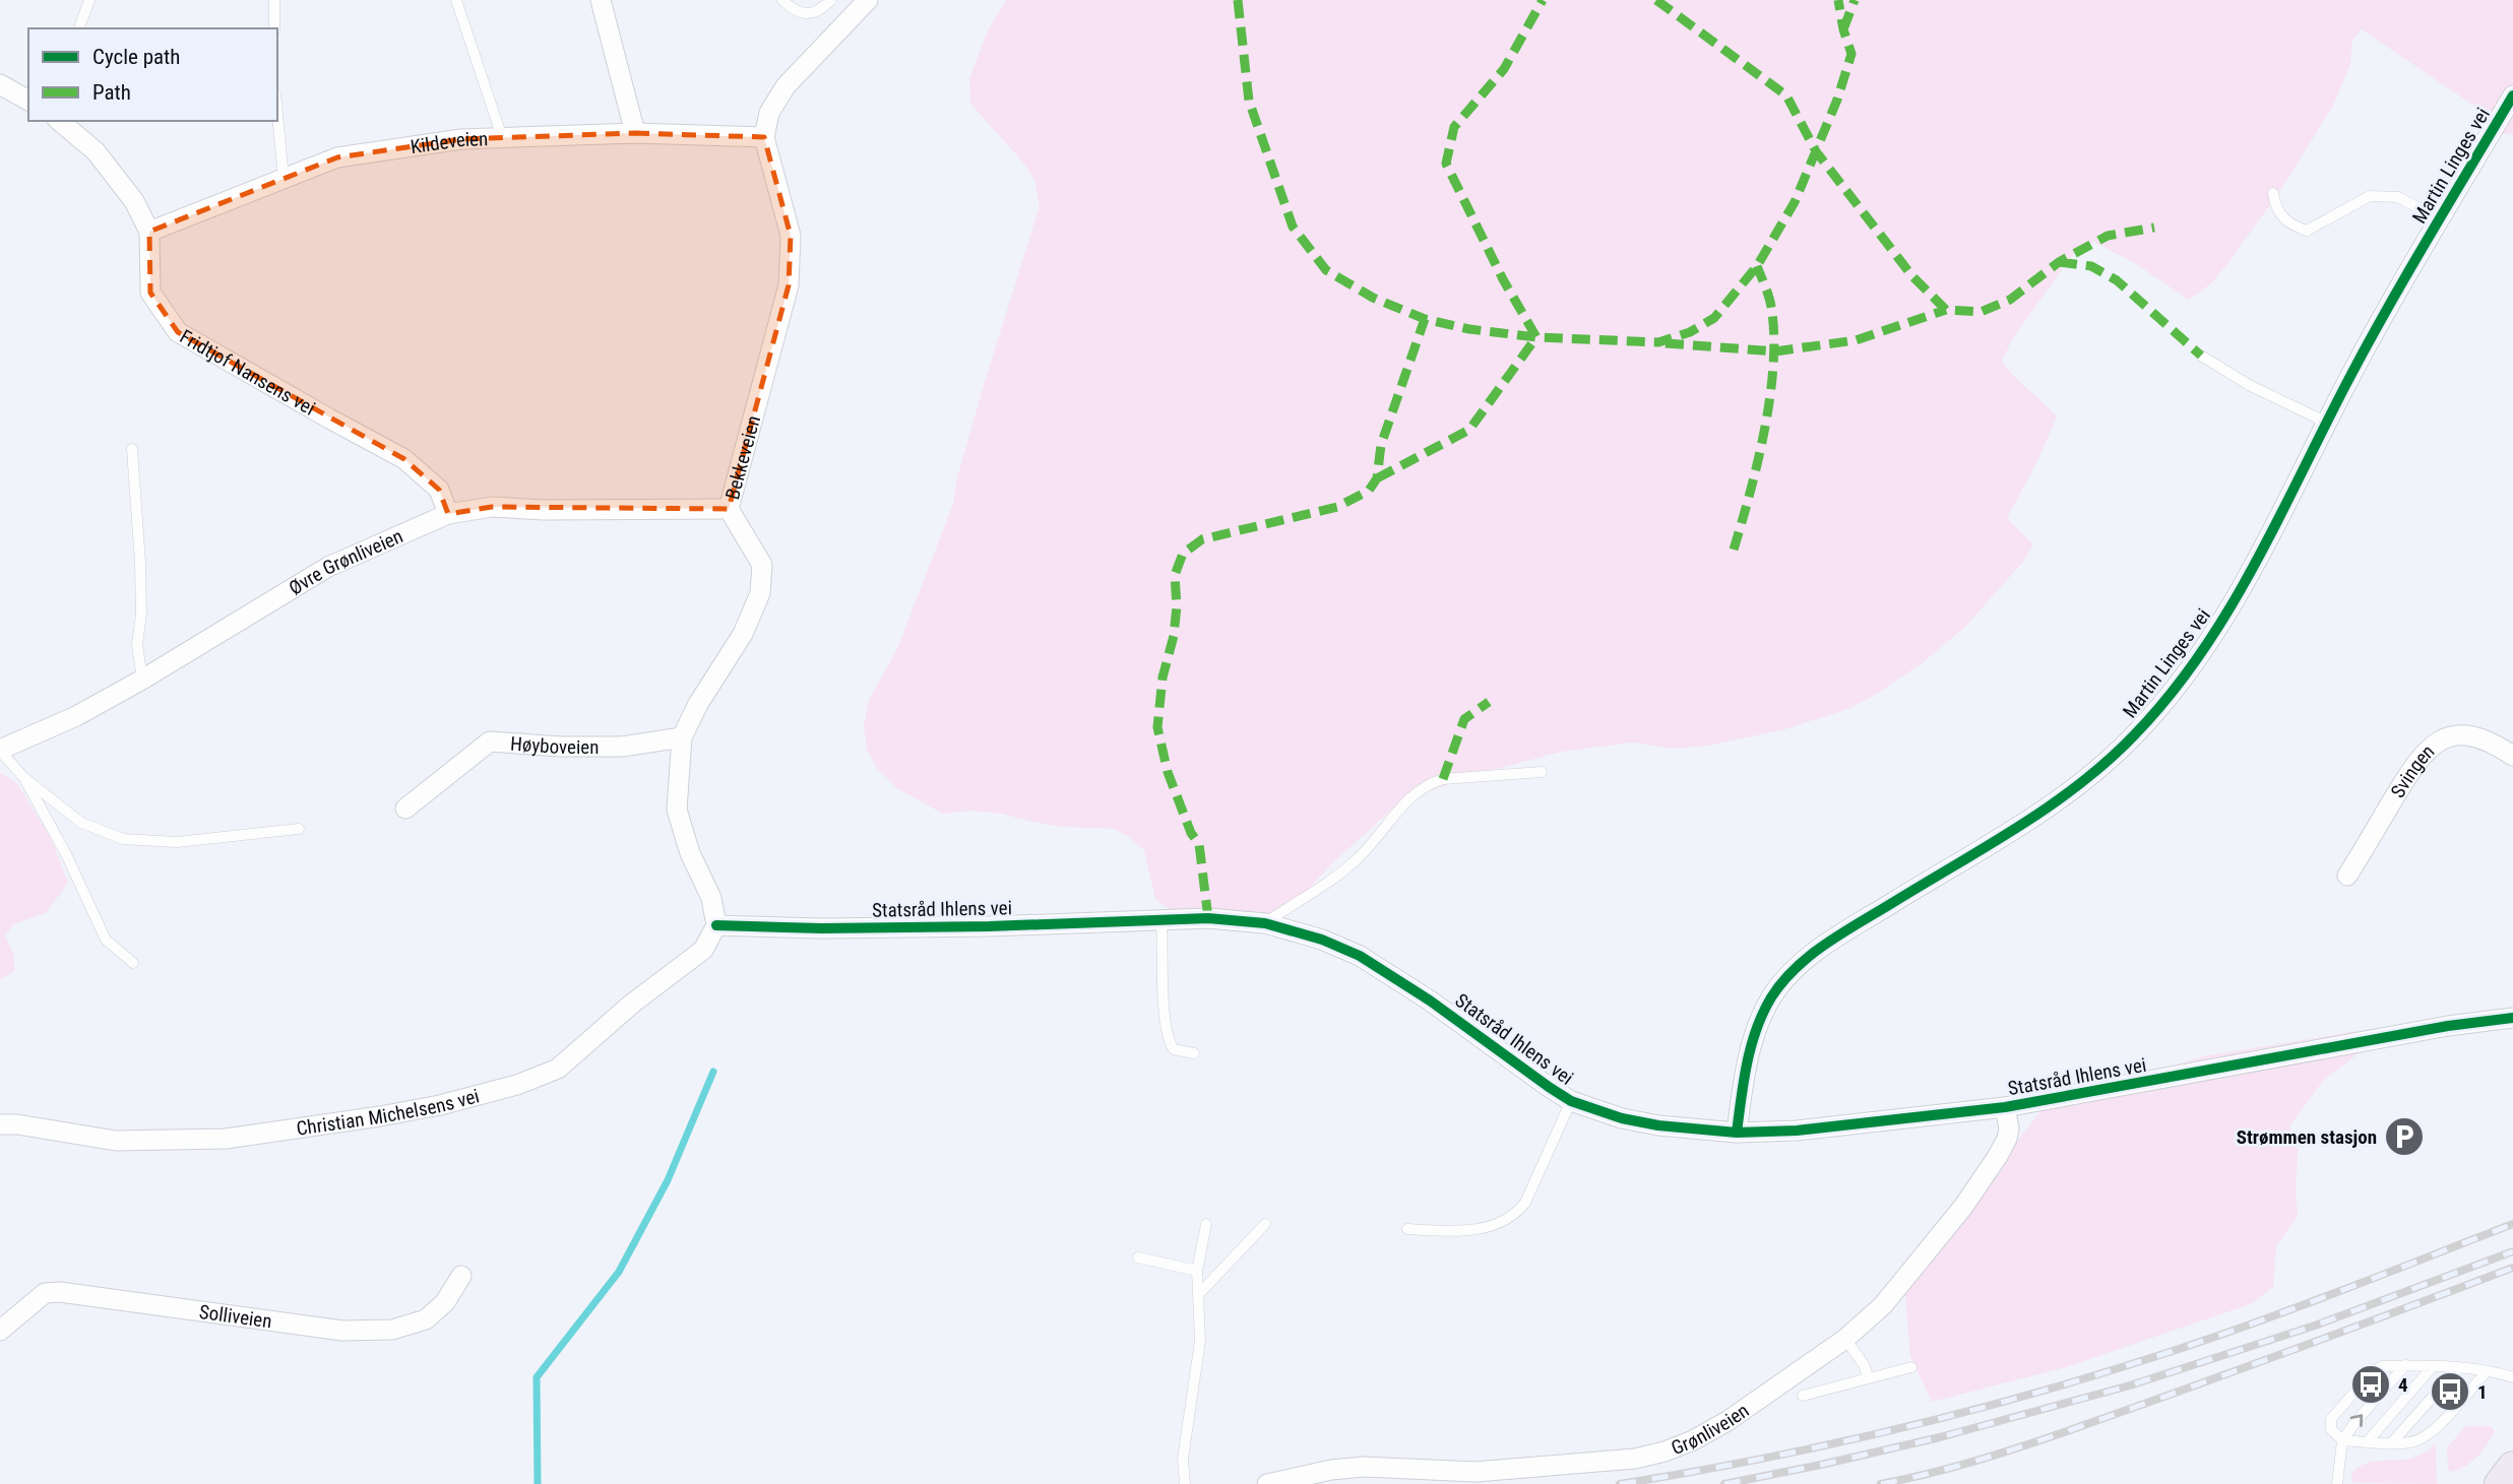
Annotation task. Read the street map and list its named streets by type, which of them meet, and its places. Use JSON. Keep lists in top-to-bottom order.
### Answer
{
  "streets": {
    "street": [
      "Kildeveien",
      "Martin Linges vei",
      "Fridtjof Nansens vei",
      "Bekkeveien",
      "Øvre Grønliveien",
      "Høyboveien",
      "Svingen",
      "Statsråd Ihlens vei",
      "Christian Michelsens vei",
      "Solliveien",
      "Grønliveien"
    ]
  },
  "crossings": [
    ["Kildeveien", "Fridtjof Nansens vei"],
    ["Kildeveien", "Bekkeveien"],
    ["Martin Linges vei", "Statsråd Ihlens vei"],
    ["Fridtjof Nansens vei", "Øvre Grønliveien"],
    ["Bekkeveien", "Øvre Grønliveien"],
    ["Bekkeveien", "Høyboveien"],
    ["Bekkeveien", "Statsråd Ihlens vei"],
    ["Bekkeveien", "Christian Michelsens vei"],
    ["Statsråd Ihlens vei", "Christian Michelsens vei"],
    ["Statsråd Ihlens vei", "Grønliveien"]
  ],
  "places": {
    "parking": ["Strømmen stasjon"],
    "bus stop": ["4", "1"]
  },
  "legend": ["Cycle path", "Path"]
}
